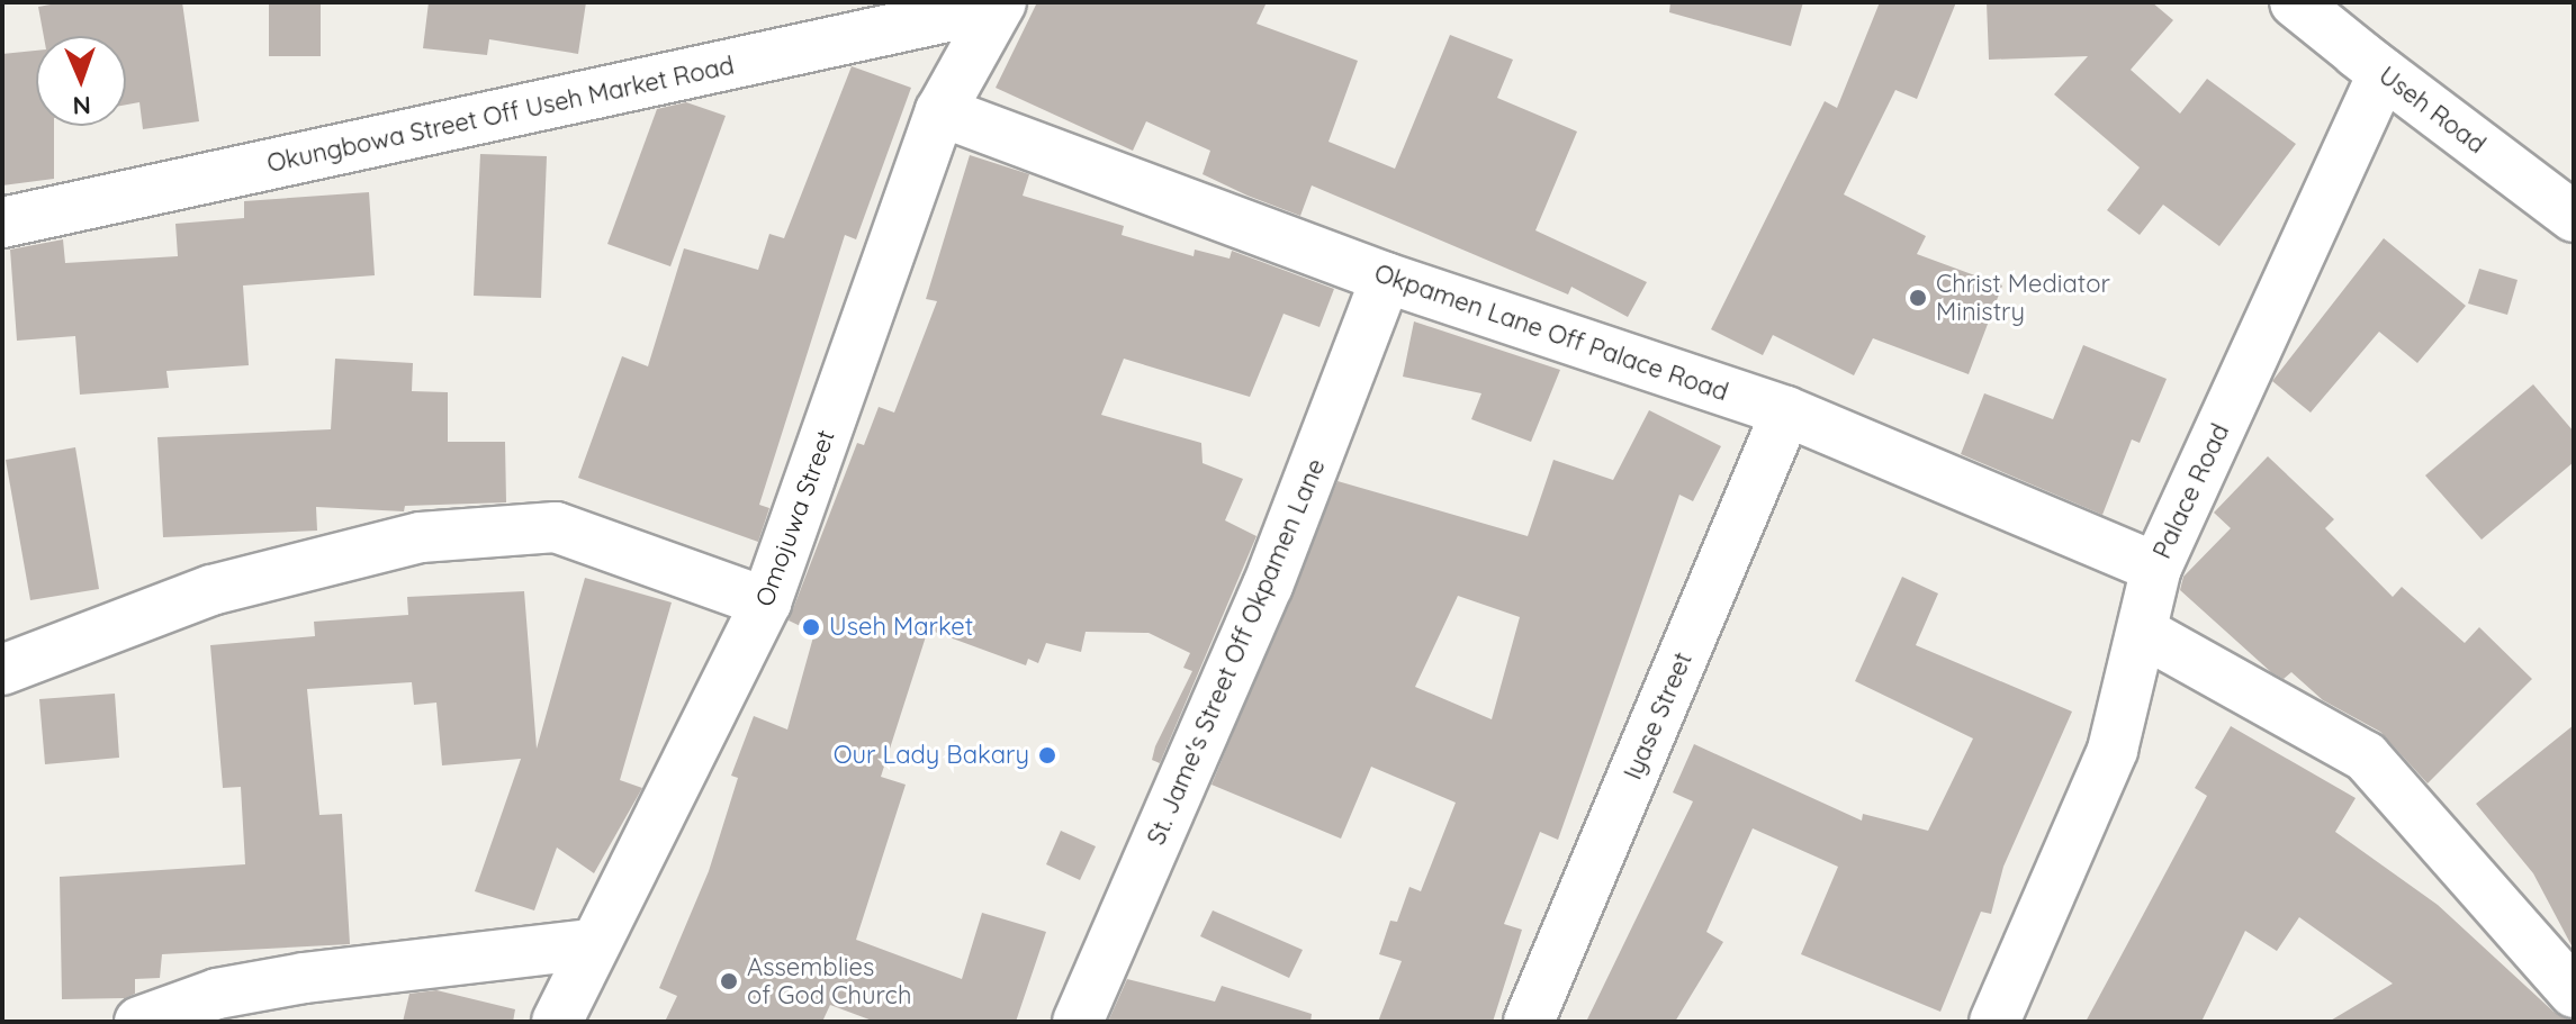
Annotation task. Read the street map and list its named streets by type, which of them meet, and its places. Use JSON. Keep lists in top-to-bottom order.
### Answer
{
  "streets": {
    "street": [
      "Useh Road",
      "Okungbowa Street Off Useh Market Road",
      "Okpamen Lane Off Palace Road",
      "Palace Road",
      "Omojuwa Street",
      "St. Jame's Street Off Okpamen Lane",
      "Iyase Street"
    ]
  },
  "crossings": [
    ["Useh Road", "Palace Road"],
    ["Okungbowa Street Off Useh Market Road", "Omojuwa Street"],
    ["Okpamen Lane Off Palace Road", "Palace Road"],
    ["Okpamen Lane Off Palace Road", "Omojuwa Street"],
    ["Okpamen Lane Off Palace Road", "St. Jame's Street Off Okpamen Lane"],
    ["Okpamen Lane Off Palace Road", "Iyase Street"]
  ],
  "places": [
    "Christ Mediator Ministry",
    "Useh Market",
    "Our Lady Bakary",
    "Assemblies of God Church"
  ],
  "north": "bottom"
}
